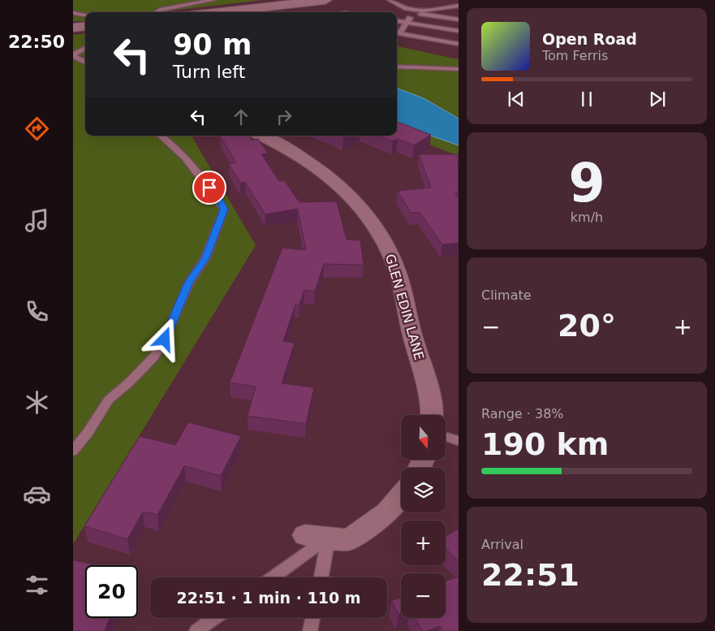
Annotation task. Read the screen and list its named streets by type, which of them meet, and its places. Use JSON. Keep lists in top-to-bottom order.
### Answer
{
  "streets": {
    "street": ["GLEN EDIN LANE"]
  },
  "north": "bottom",
  "page": {
    "tabs": "22:50",
    "turn": ["90 m", "Turn left"],
    "song": ["Open Road", "Tom Ferris"],
    "tile": [
      ["9", "km/h"],
      "Climate",
      ["Range · 38%", "190 km"],
      ["Arrival", "22:51"]
    ],
    "heat": ["−", "20°", "+"],
    "map_buttons": ["+", "−"],
    "limit": "20",
    "trip": "22:51 · 1 min · 110 m"
  }
}
